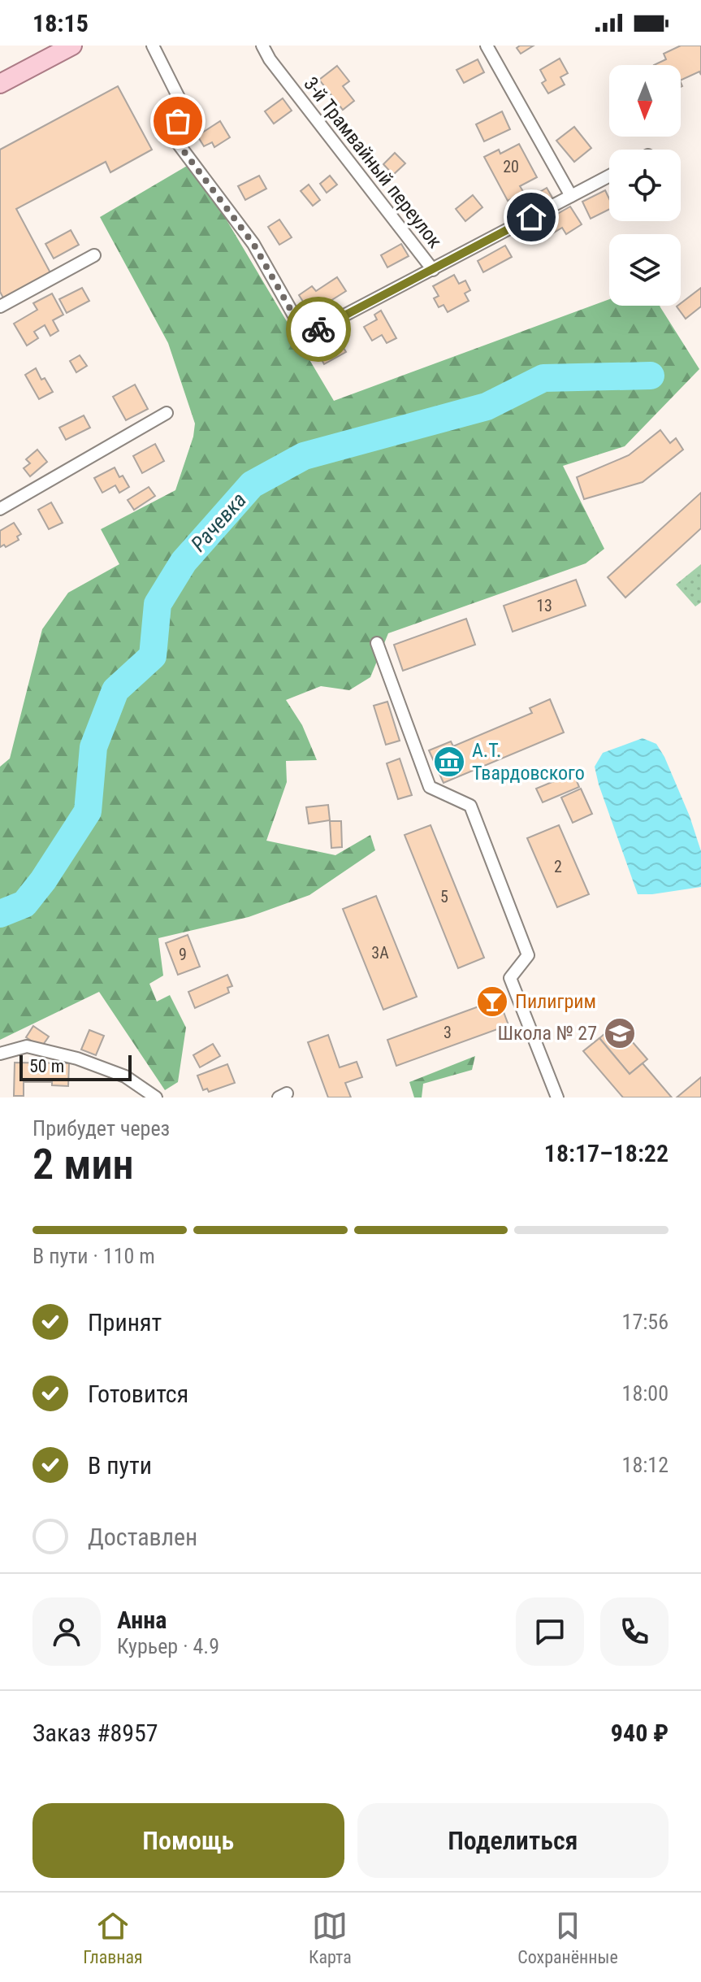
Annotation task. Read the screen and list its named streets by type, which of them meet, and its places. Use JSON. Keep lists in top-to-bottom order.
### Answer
{
  "streets": {
    "street": ["3-й Трамвайный переулок"]
  },
  "water": ["Рачевка"],
  "places": {
    "museum": ["А.Т. Твардовского"],
    "bar": ["Пилигрим"],
    "school or university": ["Школа № 27"]
  },
  "house_numbers": [
    "20",
    "13",
    "2",
    "5",
    "3А",
    "9",
    "3"
  ],
  "scale_bar": "50 m",
  "north": "bottom",
  "page": {
    "status": "18:15",
    "scale": "50 m",
    "heading": ["2 мин", "Прибудет через", "18:17–18:22"],
    "panel": [
      "Анна",
      "Курьер · 4.9",
      "Заказ #8957",
      "940 ₽"
    ],
    "bar": "В пути · 110 m",
    "list": [
      ["Принят", "17:56"],
      ["Готовится", "18:00"],
      ["В пути", "18:12"],
      "Доставлен"
    ],
    "buttons": ["Помощь", "Поделиться"],
    "tabs": ["Главная", "Карта", "Сохранённые"]
  }
}
